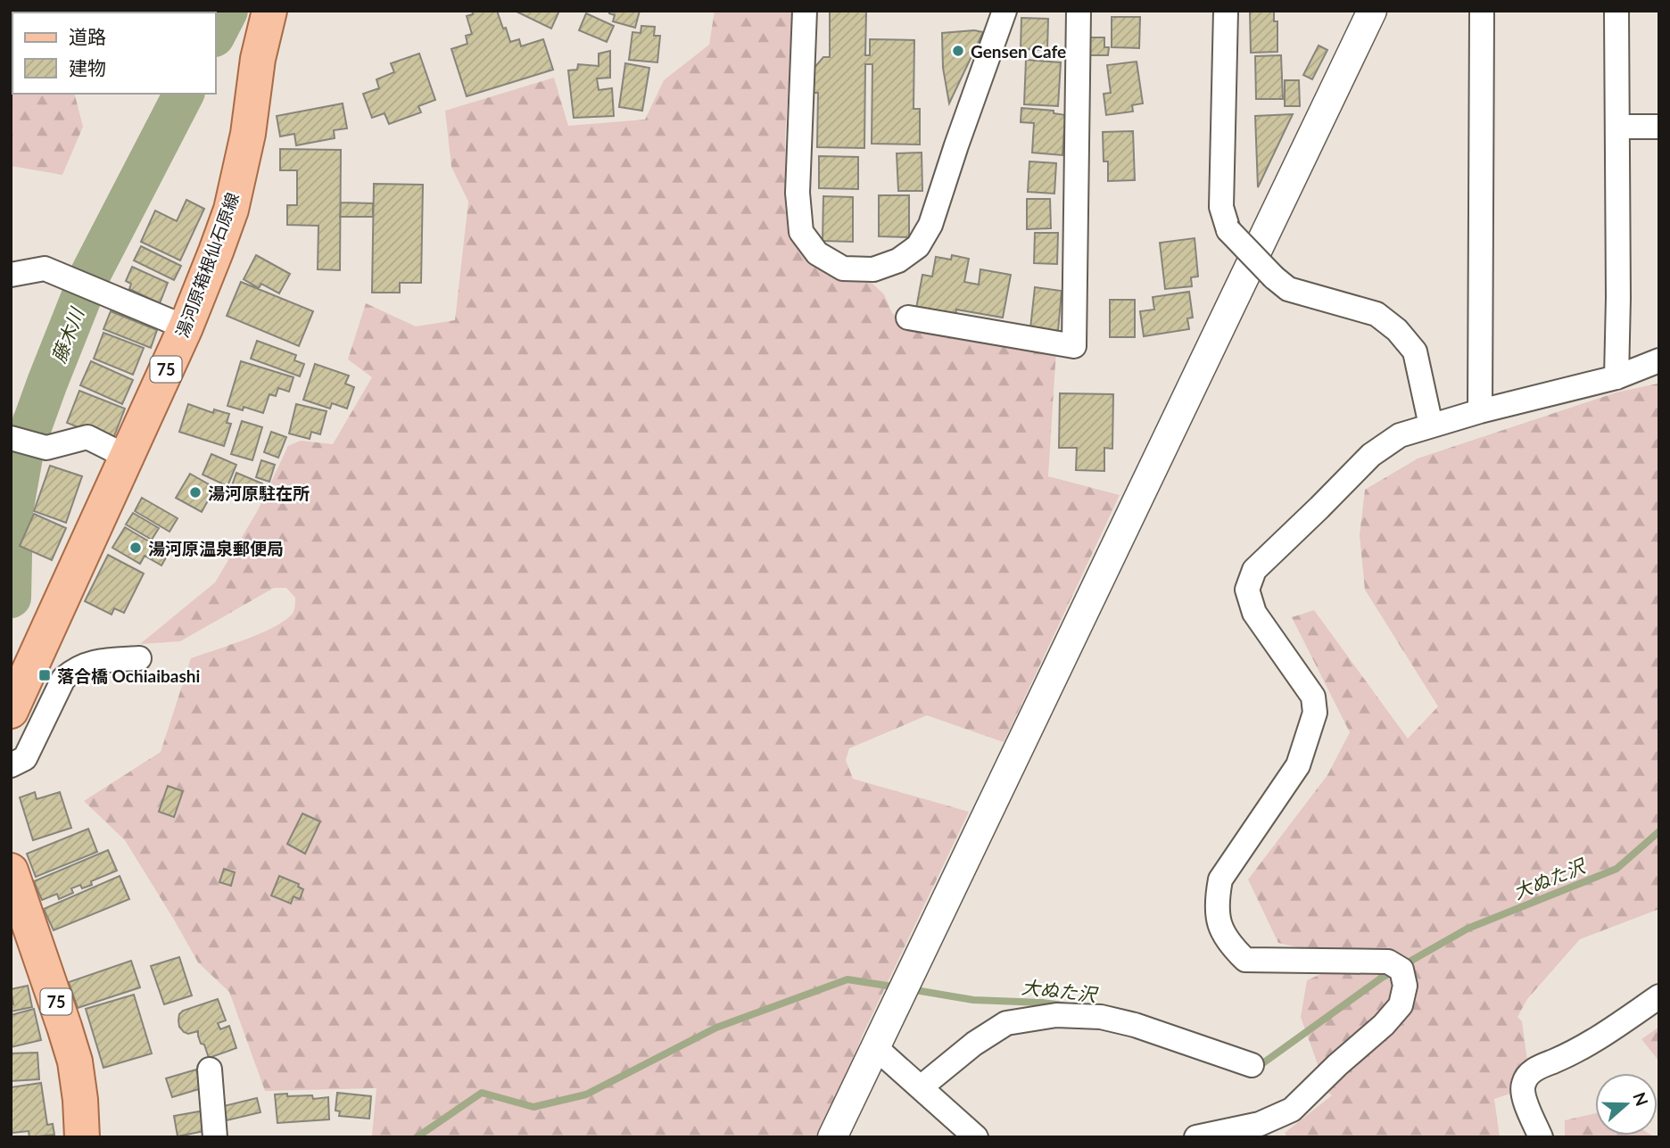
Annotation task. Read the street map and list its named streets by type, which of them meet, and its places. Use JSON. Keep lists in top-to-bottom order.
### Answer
{
  "streets": {
    "main road": ["湯河原箱根仙石原線", "75"]
  },
  "water": ["藤木川", "大ぬた沢"],
  "places": {
    "other": ["Gensen Cafe", "湯河原駐在所", "湯河原温泉郵便局"],
    "transit": ["落合橋 Ochiaibashi"]
  },
  "legend": ["道路", "建物"],
  "north": "right"
}
